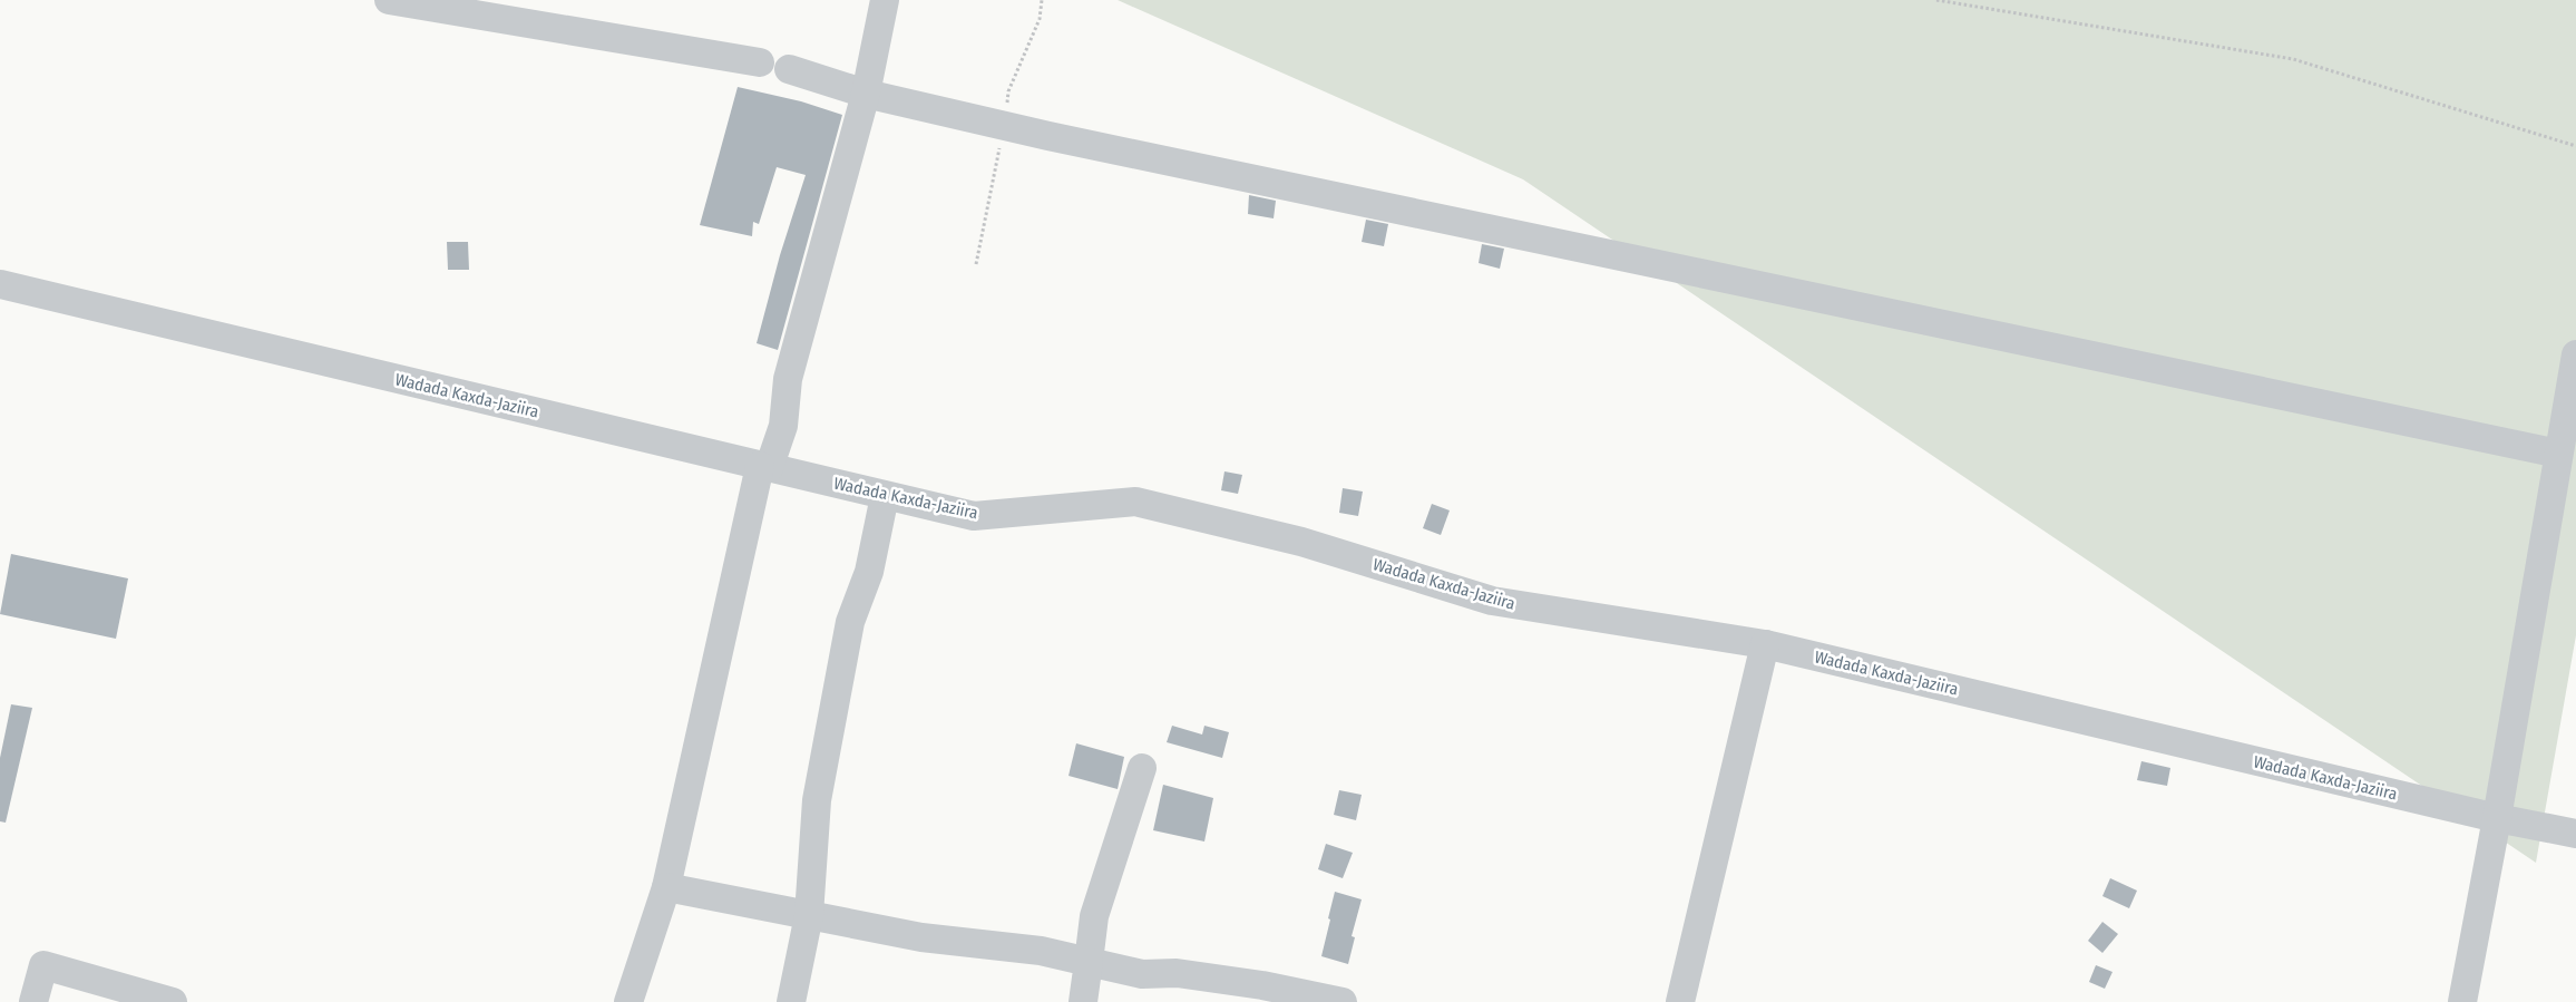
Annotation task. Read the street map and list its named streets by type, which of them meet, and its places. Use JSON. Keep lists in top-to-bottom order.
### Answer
{
  "streets": {
    "street": ["Wadada Kaxda-Jaziira"]
  }
}
